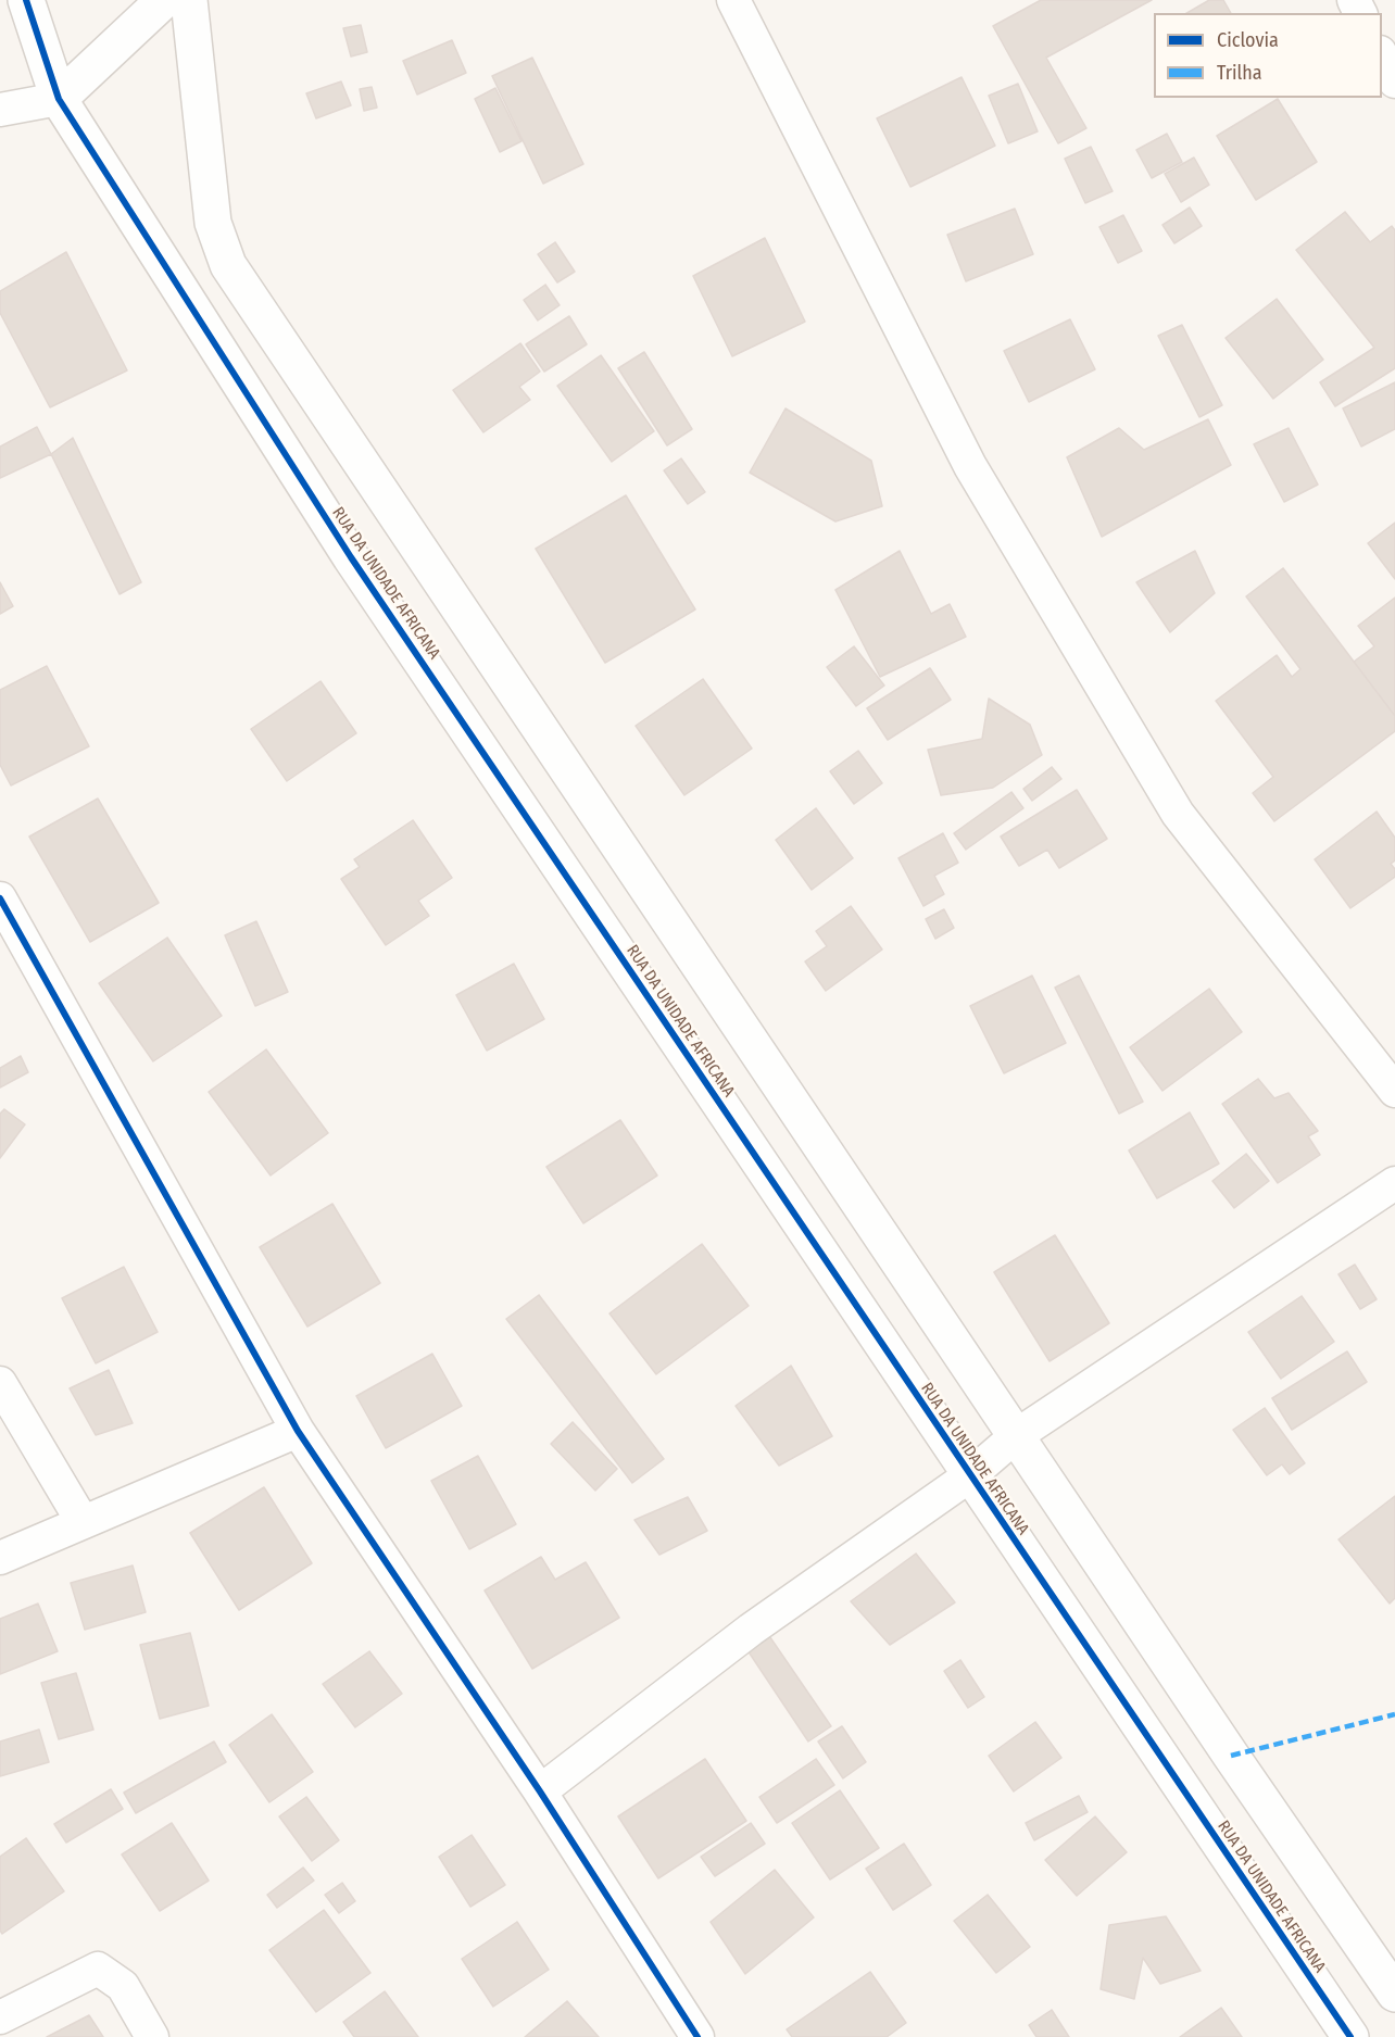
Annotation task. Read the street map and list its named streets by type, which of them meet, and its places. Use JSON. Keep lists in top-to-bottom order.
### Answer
{
  "streets": {
    "street": ["RUA DA UNIDADE AFRICANA"]
  },
  "legend": ["Ciclovia", "Trilha"]
}
